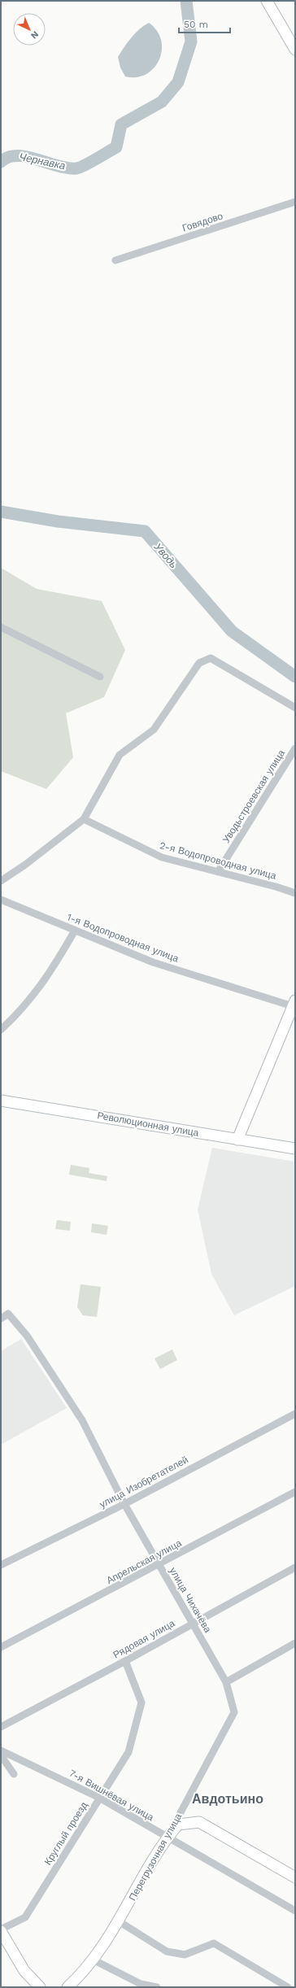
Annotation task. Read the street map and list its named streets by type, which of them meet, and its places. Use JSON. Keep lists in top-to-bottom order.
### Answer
{
  "streets": {
    "main road": ["Революционная улица", "Перегрузочная улица"],
    "street": [
      "Говядово",
      "Уводьстроевская улица",
      "2-я Водопроводная улица",
      "1-я Водопроводная улица",
      "улица Изобретателей",
      "Апрельская улица",
      "улица Чихачёва",
      "Рядовая улица",
      "7-я Вишнёвая улица",
      "Круглый проезд"
    ]
  },
  "crossings": [
    ["Уводьстроевская улица", "2-я Водопроводная улица"],
    ["улица Изобретателей", "улица Чихачёва"],
    ["Апрельская улица", "улица Чихачёва"],
    ["улица Чихачёва", "Рядовая улица"],
    ["улица Чихачёва", "Перегрузочная улица"],
    ["Рядовая улица", "Круглый проезд"],
    ["7-я Вишнёвая улица", "Круглый проезд"],
    ["7-я Вишнёвая улица", "Перегрузочная улица"]
  ],
  "districts": ["Авдотьино"],
  "water": ["Чернавка", "Уводь"],
  "scale_bar": "50 m",
  "north": "bottom right"
}
